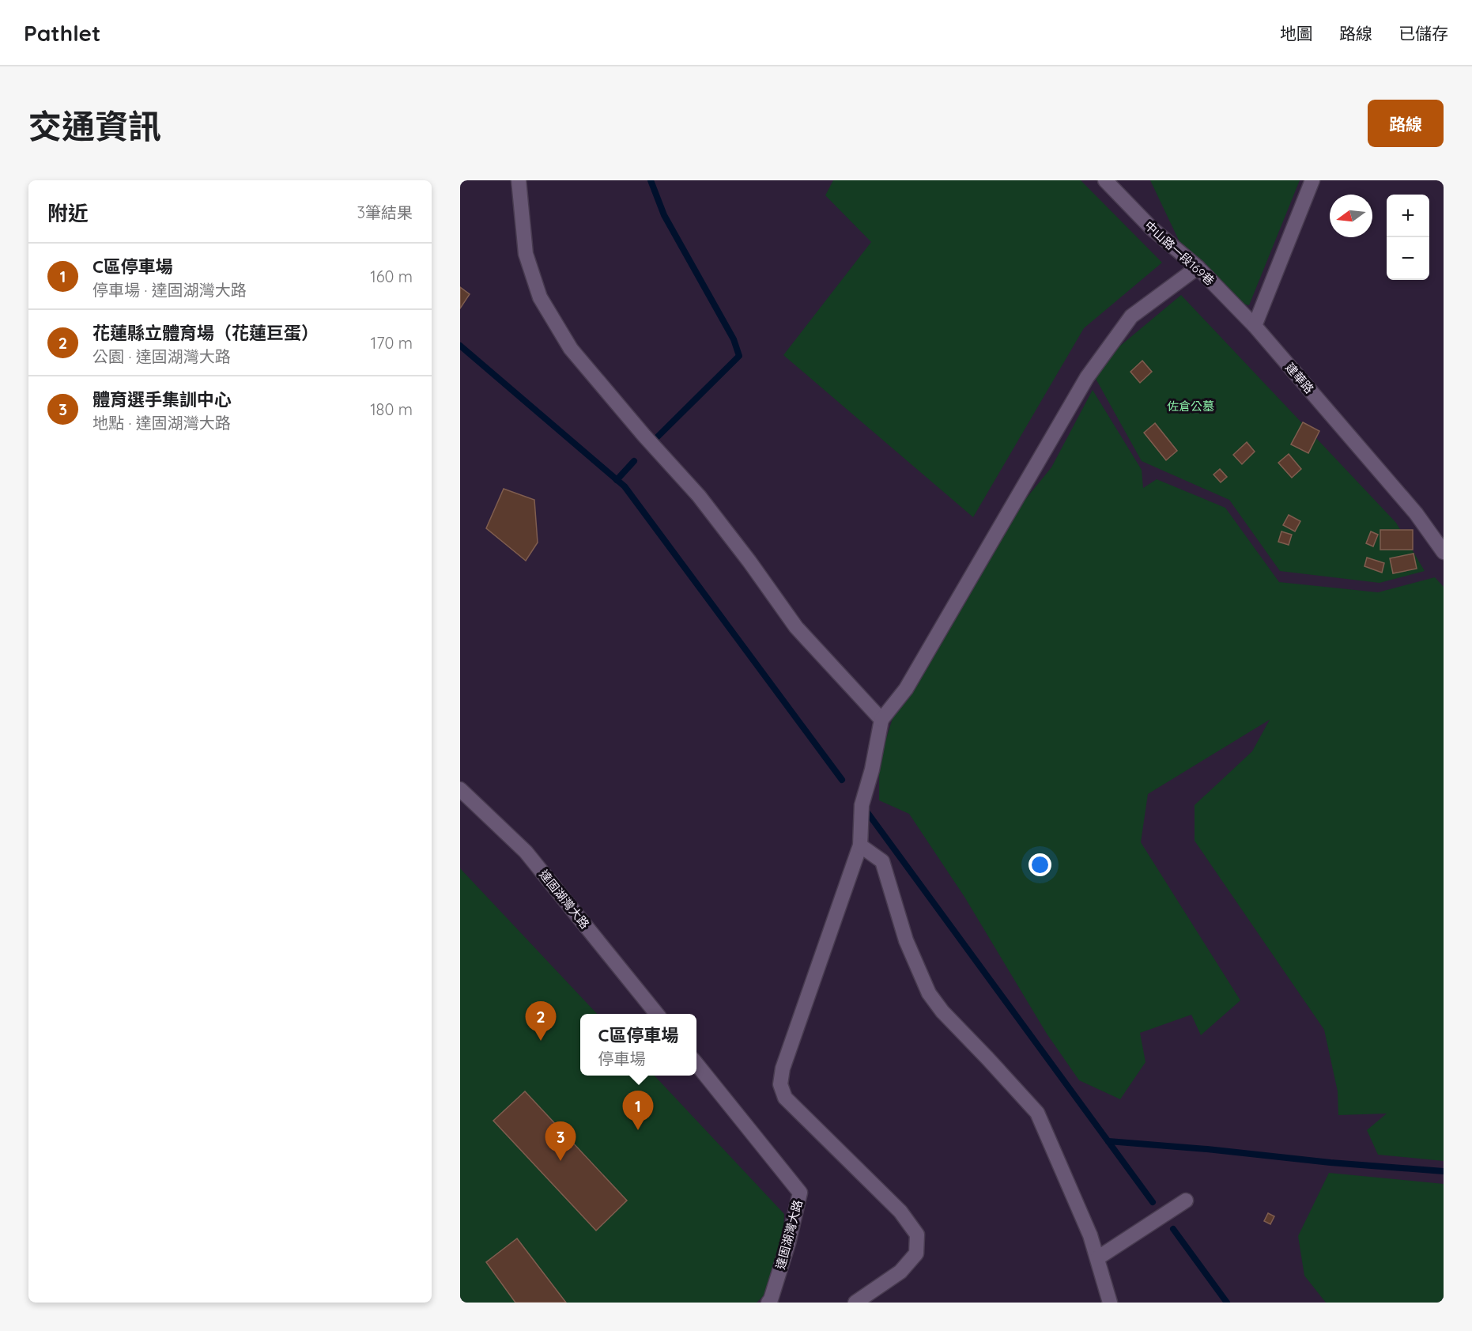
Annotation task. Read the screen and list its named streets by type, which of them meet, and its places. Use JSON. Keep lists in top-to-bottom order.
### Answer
{
  "streets": {
    "street": ["中山路一段169巷", "建華路", "達固湖灣大路"]
  },
  "crossings": [
    ["中山路一段169巷", "建華路"]
  ],
  "parks": ["佐倉公墓"],
  "north": "left",
  "page": {
    "header": "Pathlet",
    "nav": ["地圖", "路線", "已儲存"],
    "title": "交通資訊",
    "buttons": "路線",
    "heading": ["附近", "3筆結果"],
    "map_buttons": ["+", "−"],
    "list": [
      {
        "mark": "1",
        "name": "C區停車場",
        "note": "停車場 · 達固湖灣大路",
        "value": "160 m"
      },
      {
        "mark": "2",
        "name": "花蓮縣立體育場（花蓮巨蛋）",
        "note": "公園 · 達固湖灣大路",
        "value": "170 m"
      },
      {
        "mark": "3",
        "name": "體育選手集訓中心",
        "note": "地點 · 達固湖灣大路",
        "value": "180 m"
      }
    ],
    "pins": ["2", "1", "3"],
    "popup": ["C區停車場", "停車場"]
  }
}
